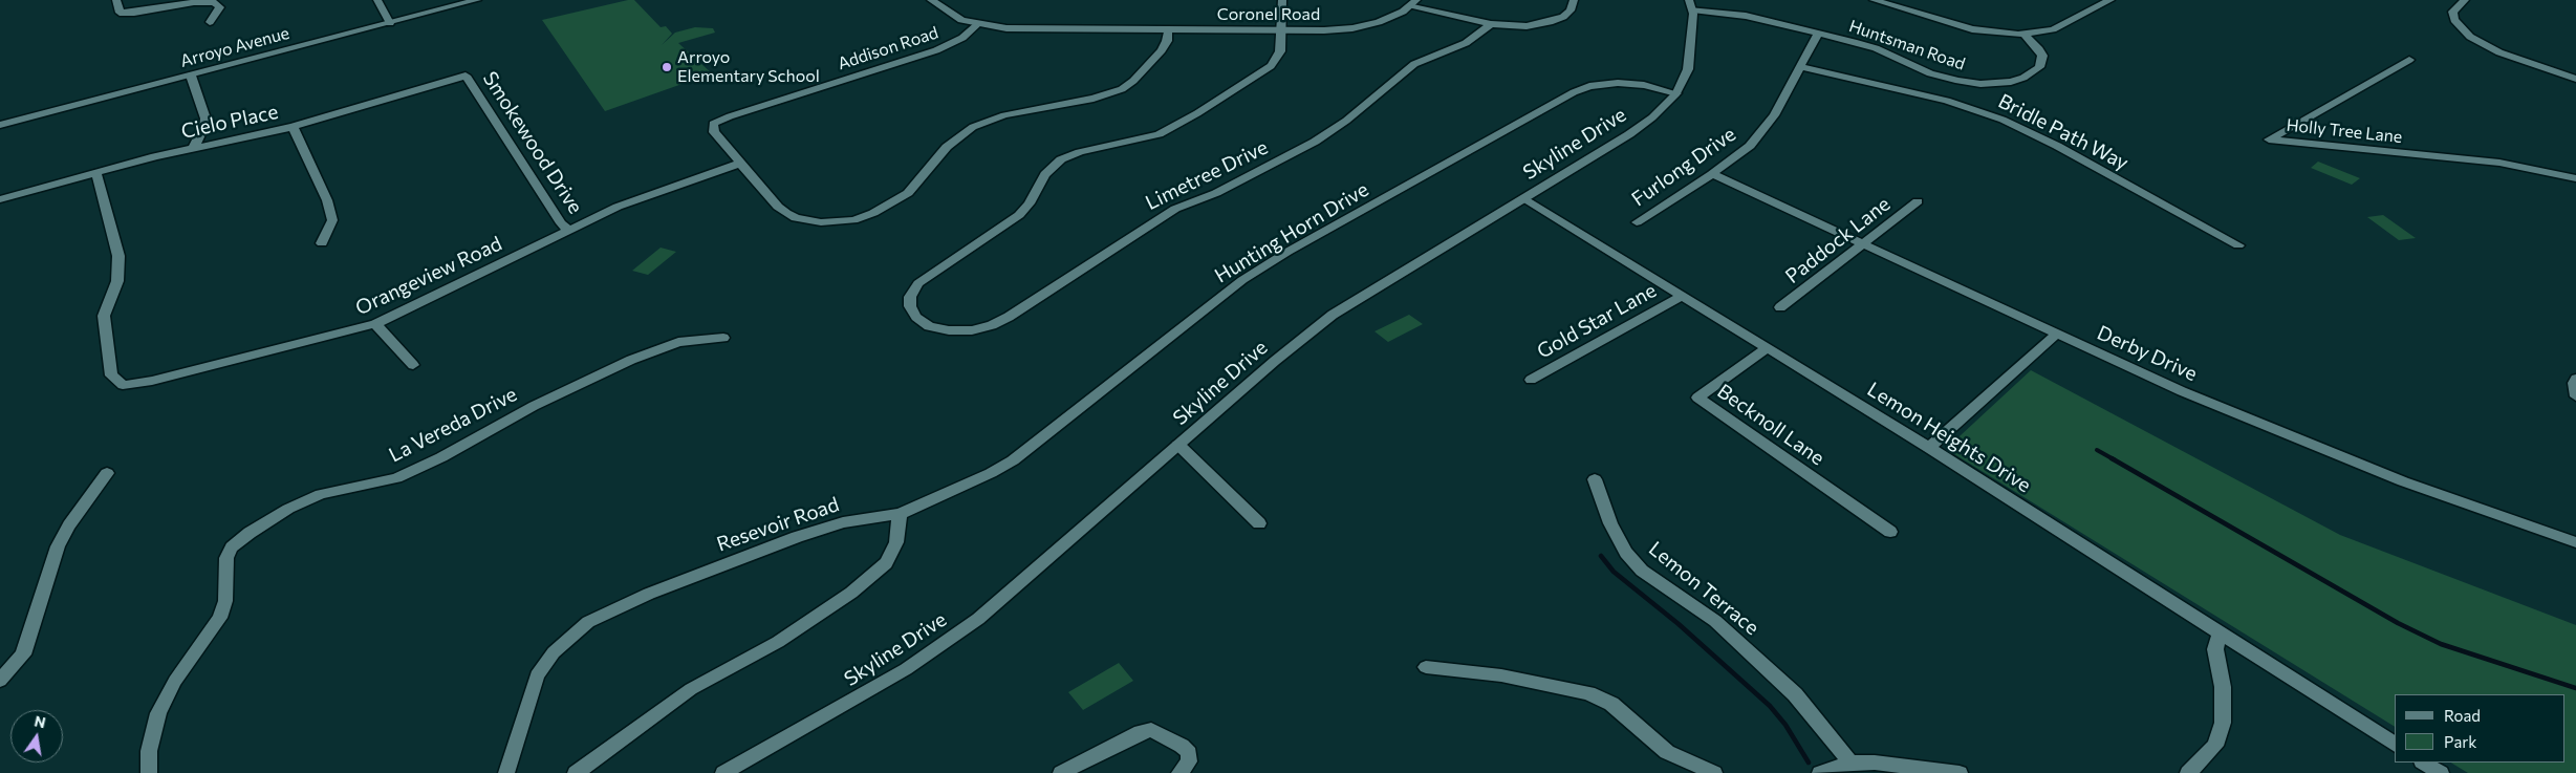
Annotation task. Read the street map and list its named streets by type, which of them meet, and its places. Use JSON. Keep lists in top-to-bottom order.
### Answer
{
  "streets": {
    "street": [
      "Coronel Road",
      "Huntsman Road",
      "Arroyo Avenue",
      "Addison Road",
      "Cielo Place",
      "Holly Tree Lane",
      "Bridle Path Way",
      "Smokewood Drive",
      "Skyline Drive",
      "Furlong Drive",
      "Limetree Drive",
      "Hunting Horn Drive",
      "Paddock Lane",
      "Orangeview Road",
      "Gold Star Lane",
      "Derby Drive",
      "La Vereda Drive",
      "Becknoll Lane",
      "Lemon Heights Drive",
      "Resevoir Road",
      "Lemon Terrace"
    ]
  },
  "crossings": [
    ["Coronel Road", "Addison Road"],
    ["Coronel Road", "Limetree Drive"],
    ["Huntsman Road", "Skyline Drive"],
    ["Huntsman Road", "Furlong Drive"],
    ["Addison Road", "Orangeview Road"],
    ["Cielo Place", "Smokewood Drive"],
    ["Cielo Place", "Orangeview Road"],
    ["Bridle Path Way", "Furlong Drive"],
    ["Smokewood Drive", "Orangeview Road"],
    ["Skyline Drive", "Hunting Horn Drive"],
    ["Skyline Drive", "Lemon Heights Drive"],
    ["Furlong Drive", "Derby Drive"],
    ["Hunting Horn Drive", "Resevoir Road"],
    ["Paddock Lane", "Derby Drive"],
    ["Gold Star Lane", "Lemon Heights Drive"],
    ["Becknoll Lane", "Lemon Heights Drive"]
  ],
  "places": ["Arroyo Elementary School"],
  "legend": ["Road", "Park"],
  "north": "top"
}
